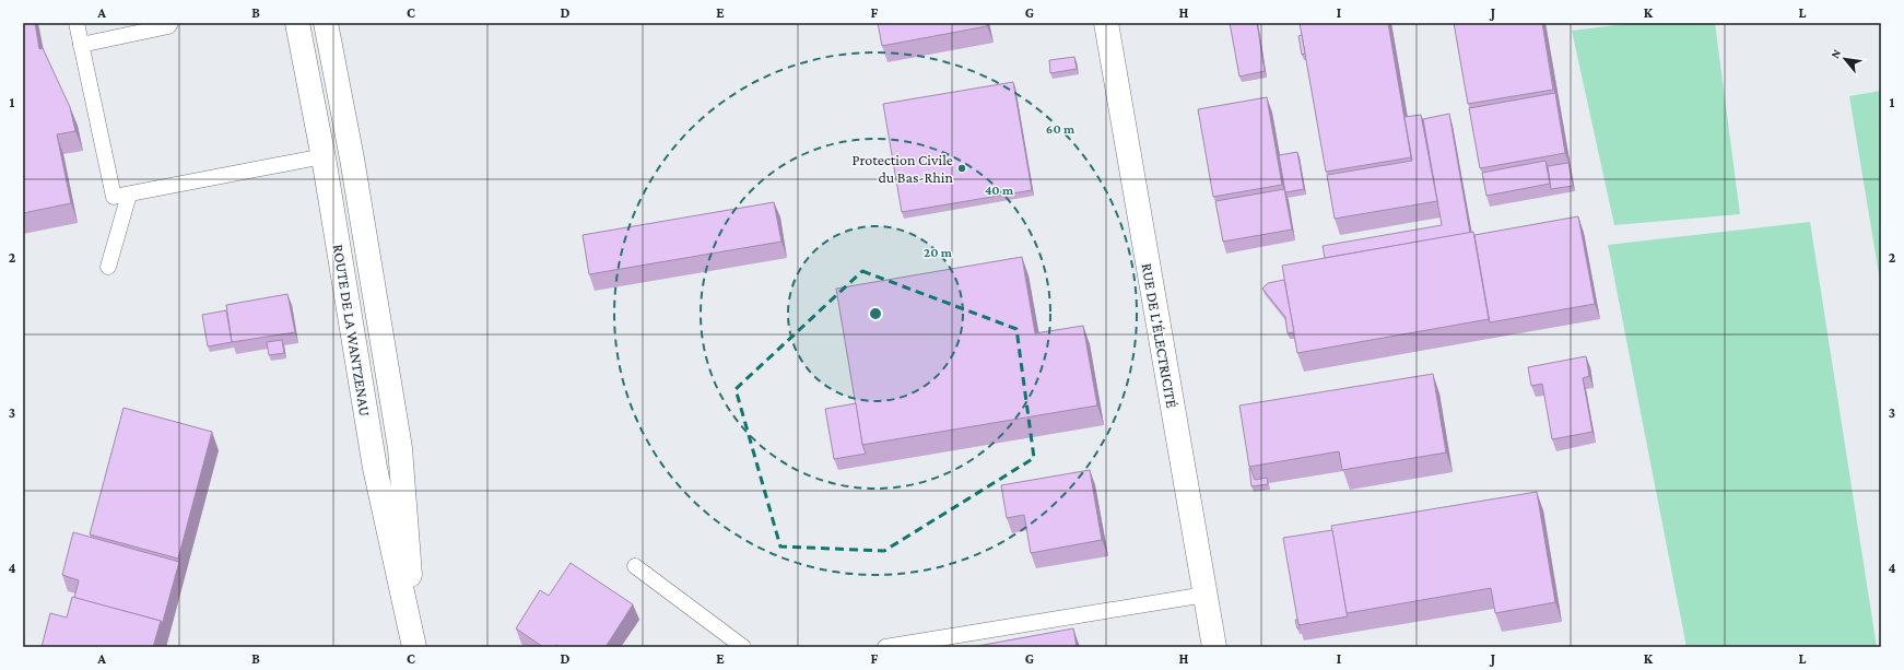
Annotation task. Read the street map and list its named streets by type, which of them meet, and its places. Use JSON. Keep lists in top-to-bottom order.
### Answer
{
  "streets": {
    "main road": ["ROUTE DE LA WANTZENAU", "RUE DE L'ÉLECTRICITÉ"]
  },
  "places": ["Protection Civile du Bas-Rhin"],
  "north": "top left",
  "grid": {
    "columns": [
      "A",
      "B",
      "C",
      "D",
      "E",
      "F",
      "G",
      "H",
      "I",
      "J",
      "K",
      "L"
    ],
    "rows": [
      "1",
      "2",
      "3",
      "4"
    ]
  },
  "rings": ["60 m", "40 m", "20 m"]
}
